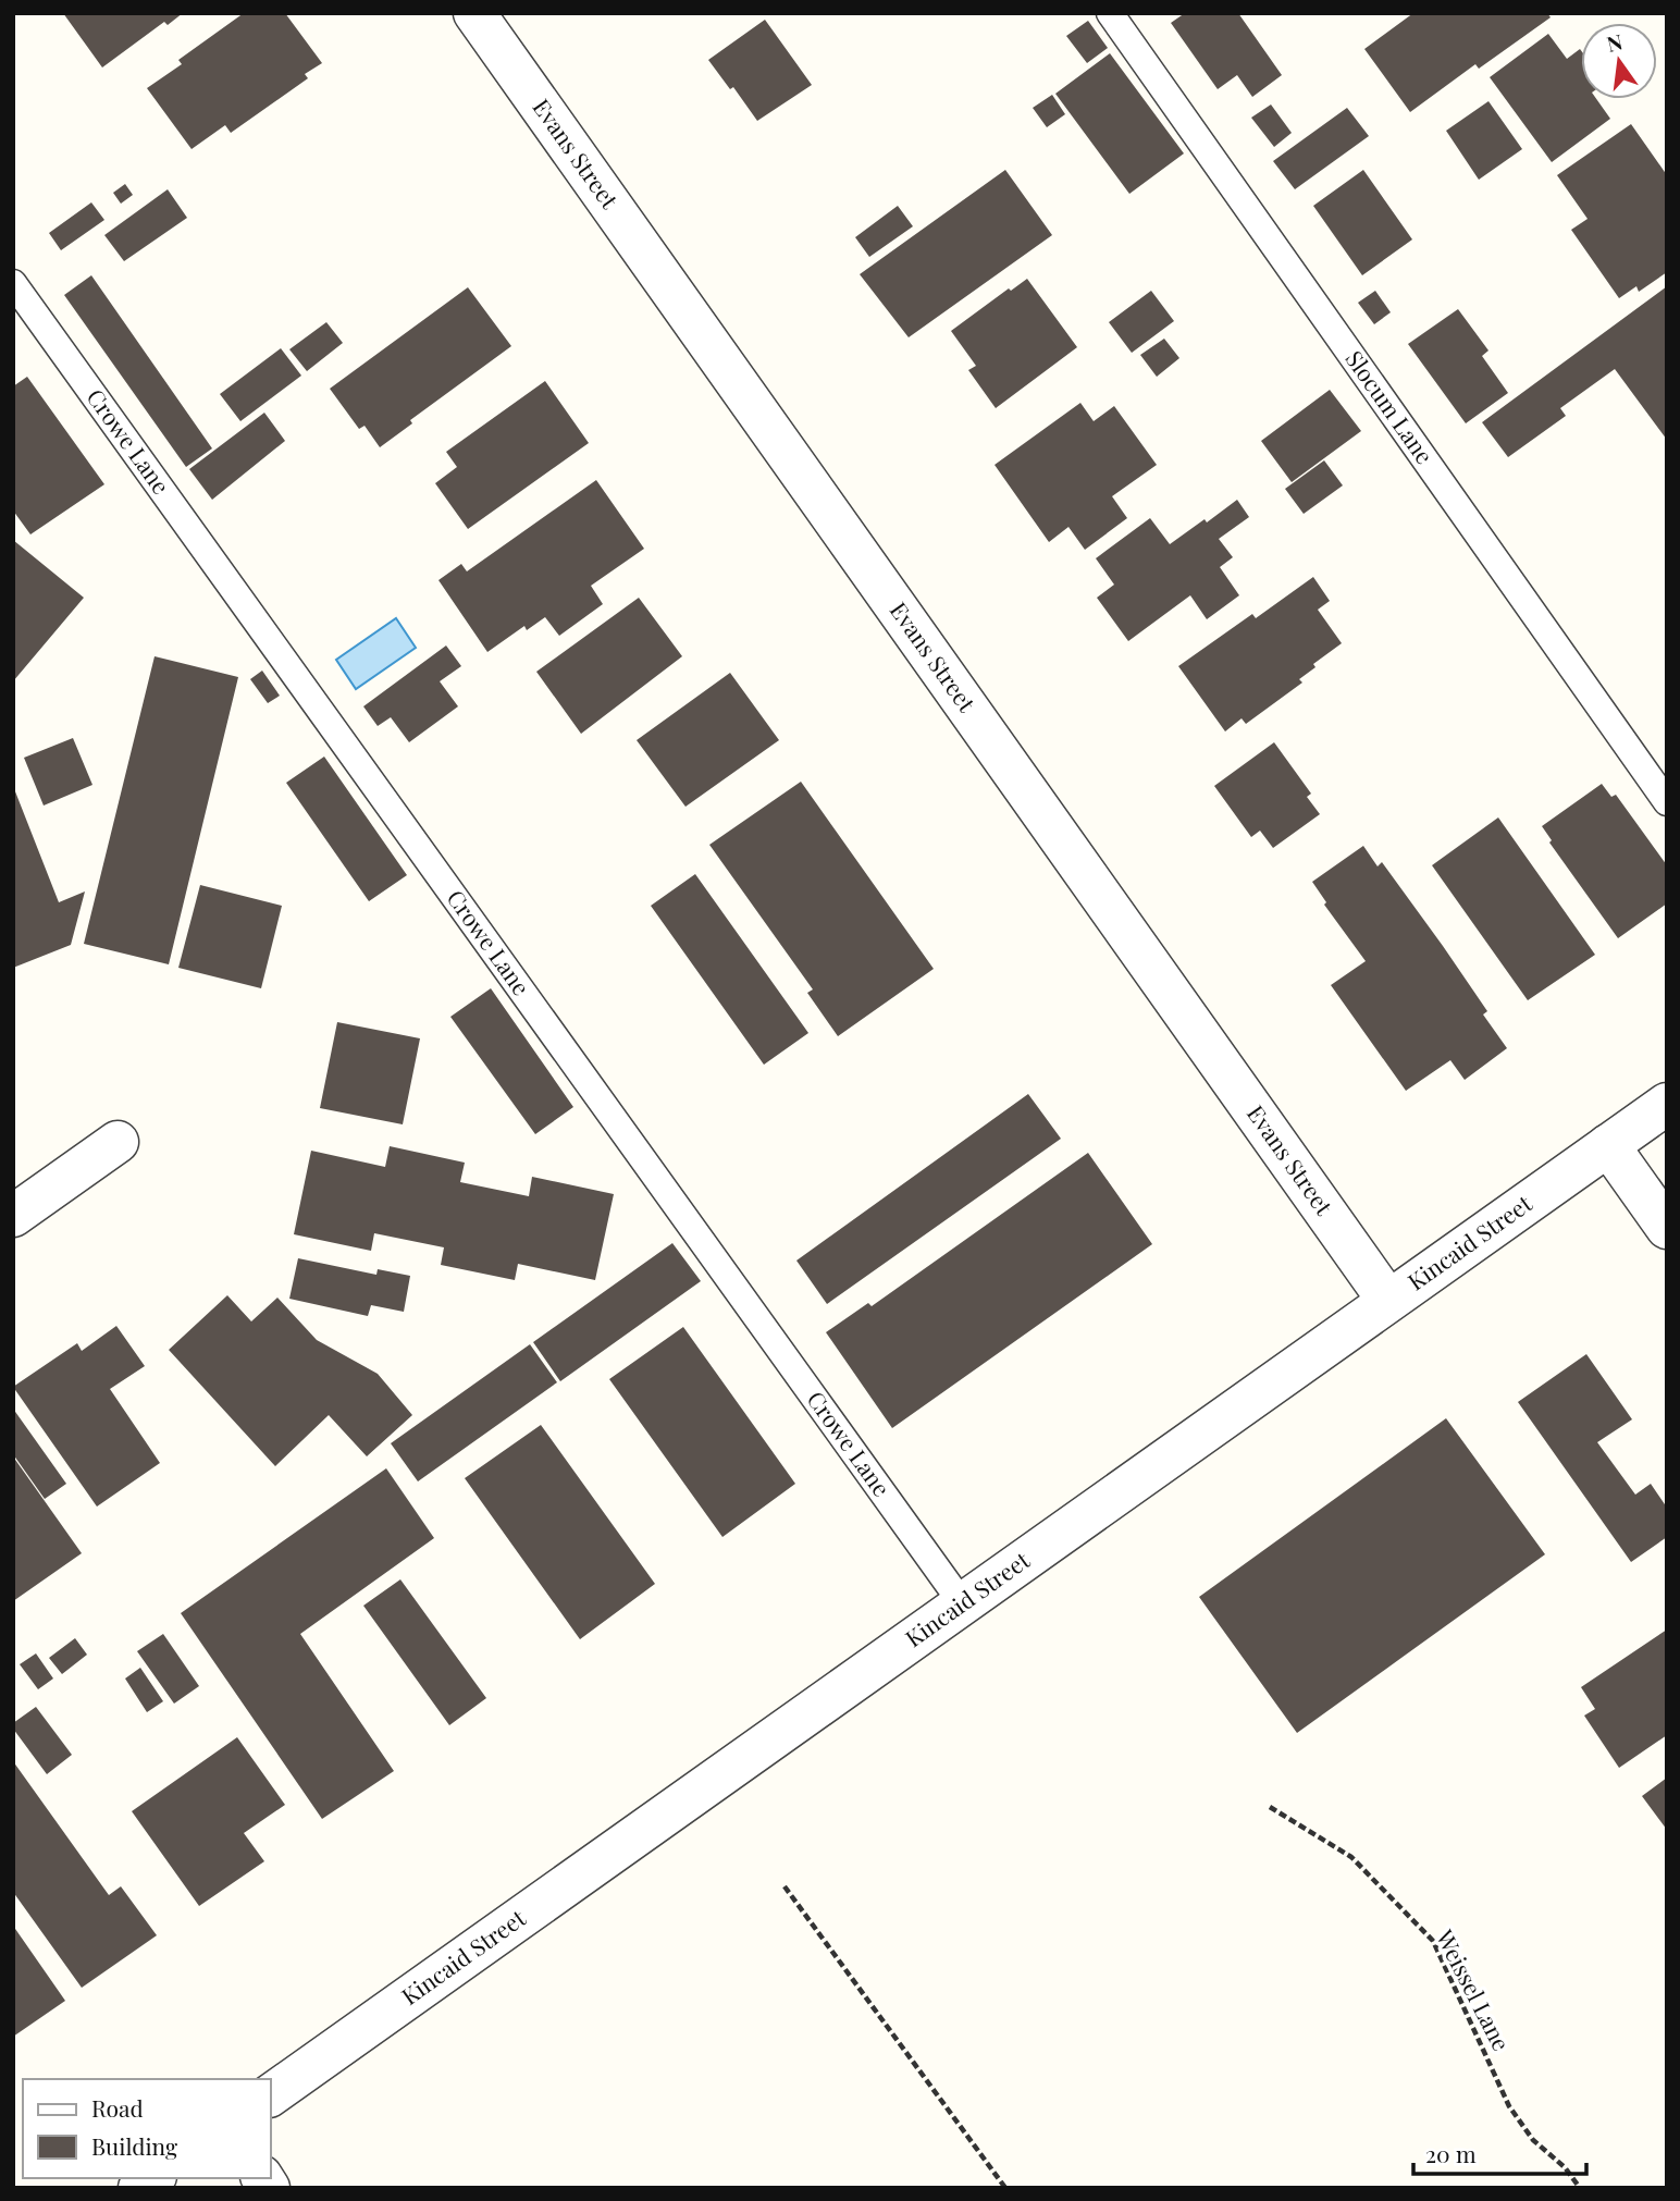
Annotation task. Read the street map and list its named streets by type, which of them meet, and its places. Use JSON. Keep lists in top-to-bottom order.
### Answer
{
  "streets": {
    "street": ["Evans Street", "Kincaid Street"],
    "lane": ["Slocum Lane", "Crowe Lane"],
    "path": ["Weissel Lane"]
  },
  "crossings": [
    ["Evans Street", "Kincaid Street"],
    ["Crowe Lane", "Kincaid Street"]
  ],
  "legend": ["Road", "Building"],
  "scale_bar": "20 m",
  "north": "top"
}
